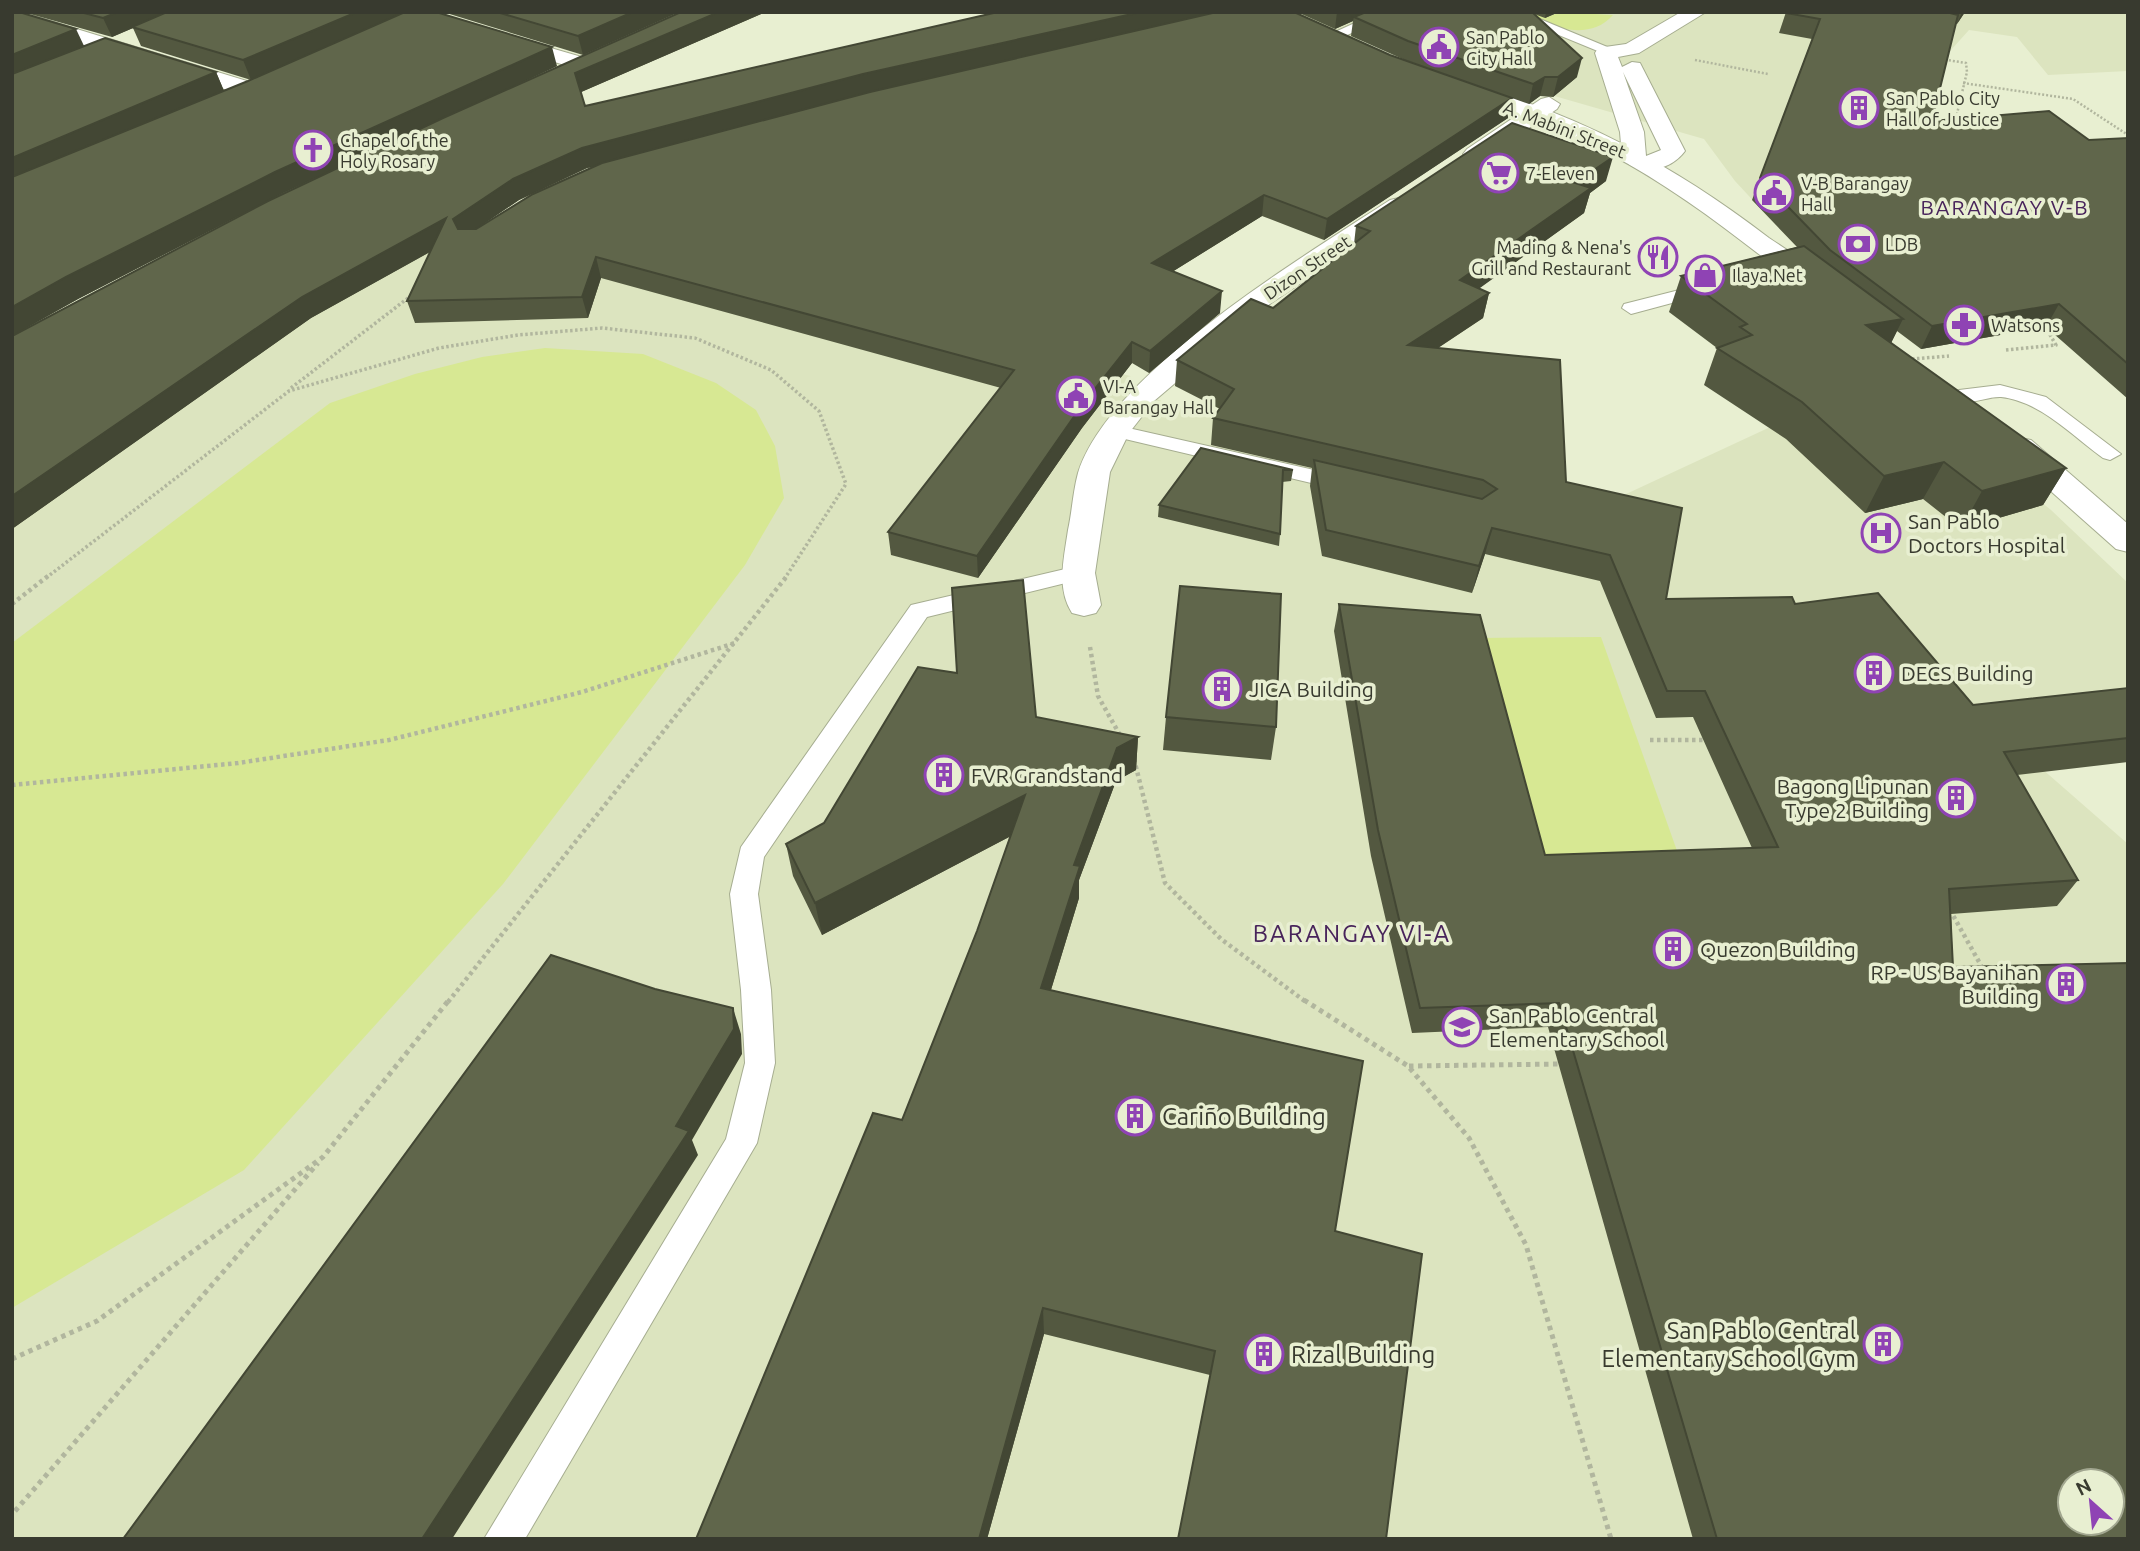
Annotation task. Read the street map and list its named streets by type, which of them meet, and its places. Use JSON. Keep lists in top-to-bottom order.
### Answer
{
  "streets": {
    "street": ["A. Mabini Street", "Dizon Street"]
  },
  "districts": ["BARANGAY V-B", "BARANGAY VI-A"],
  "places": {
    "public building": ["San Pablo City Hall", "V-B Barangay Hall", "VI-A Barangay Hall"],
    "building": [
      "San Pablo City Hall of Justice",
      "DECS Building",
      "JICA Building",
      "FVR Grandstand",
      "Bagong Lipunan Type 2 Building",
      "Quezon Building",
      "RP - US Bayanihan Building",
      "Cariño Building",
      "San Pablo Central Elementary School Gym",
      "Rizal Building"
    ],
    "church": ["Chapel of the Holy Rosary"],
    "supermarket": ["7-Eleven"],
    "bank": ["LDB"],
    "restaurant": ["Mading & Nena's Grill and Restaurant"],
    "shop": ["Ilaya.Net"],
    "pharmacy": ["Watsons"],
    "hospital": ["San Pablo Doctors Hospital"],
    "school or university": ["San Pablo Central Elementary School"]
  },
  "north": "top left"
}
